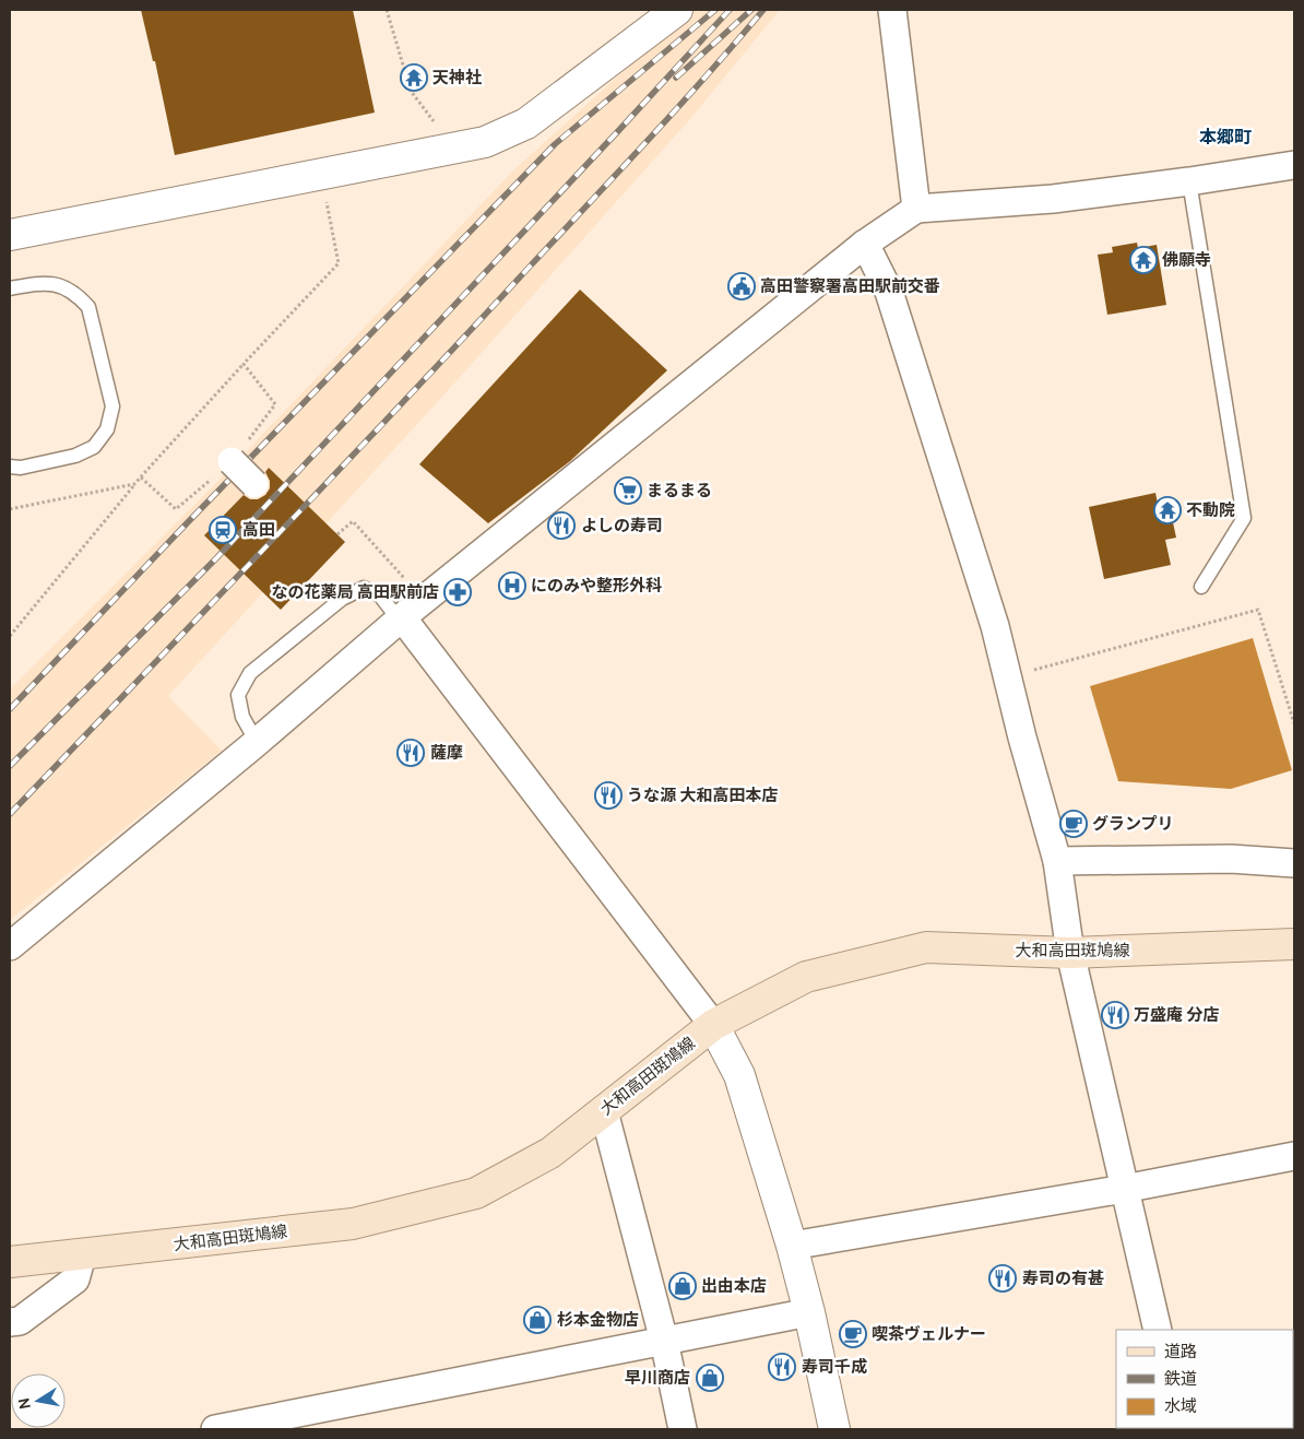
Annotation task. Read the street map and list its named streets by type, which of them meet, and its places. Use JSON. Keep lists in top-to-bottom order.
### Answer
{
  "streets": {
    "main road": ["大和高田斑鳩線"]
  },
  "districts": ["本郷町"],
  "places": {
    "temple": ["天神社", "佛願寺", "不動院"],
    "public building": ["高田警察署高田駅前交番"],
    "supermarket": ["まるまる"],
    "restaurant": [
      "よしの寿司",
      "薩摩",
      "うな源 大和高田本店",
      "万盛庵 分店",
      "寿司の有甚",
      "寿司千成"
    ],
    "station": ["高田"],
    "hospital": ["にのみや整形外科"],
    "pharmacy": ["なの花薬局 高田駅前店"],
    "cafe": ["グランプリ", "喫茶ヴェルナー"],
    "shop": ["出由本店", "杉本金物店", "早川商店"]
  },
  "legend": ["道路", "鉄道", "水域"],
  "north": "left"
}
